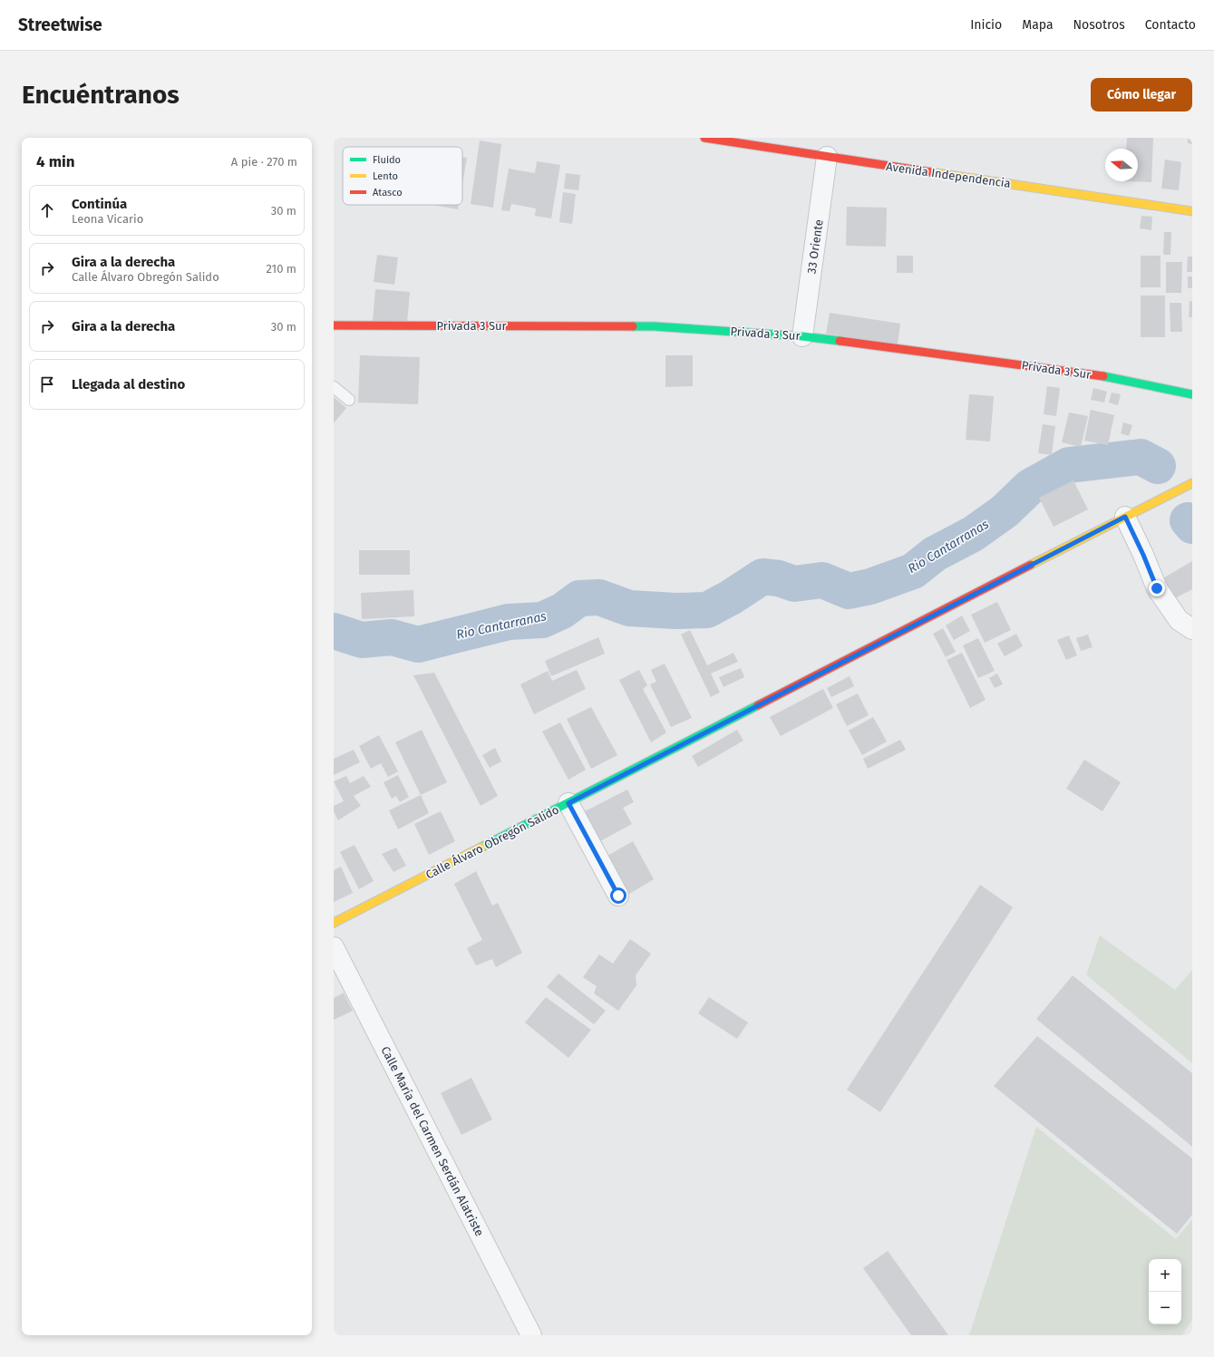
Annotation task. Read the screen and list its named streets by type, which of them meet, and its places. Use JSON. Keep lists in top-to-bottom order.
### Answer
{
  "streets": {
    "street": [
      "Avenida Independencia",
      "33 Oriente",
      "Privada 3 Sur",
      "Calle Álvaro Obregón Salido",
      "Calle María del Carmen Serdán Alatriste"
    ]
  },
  "crossings": [
    ["Avenida Independencia", "33 Oriente"],
    ["33 Oriente", "Privada 3 Sur"]
  ],
  "water": ["Rio Cantarranas"],
  "legend": ["Fluido", "Lento", "Atasco"],
  "north": "left",
  "page": {
    "header": "Streetwise",
    "nav": [
      "Inicio",
      "Mapa",
      "Nosotros",
      "Contacto"
    ],
    "buttons": "Cómo llegar",
    "title": "Encuéntranos",
    "heading": ["4 min", "A pie · 270 m"],
    "list": [
      ["Continúa", "Leona Vicario", "30 m"],
      ["Gira a la derecha", "Calle Álvaro Obregón Salido", "210 m"],
      ["Gira a la derecha", "30 m"],
      "Llegada al destino"
    ],
    "map_buttons": ["+", "−"]
  }
}
